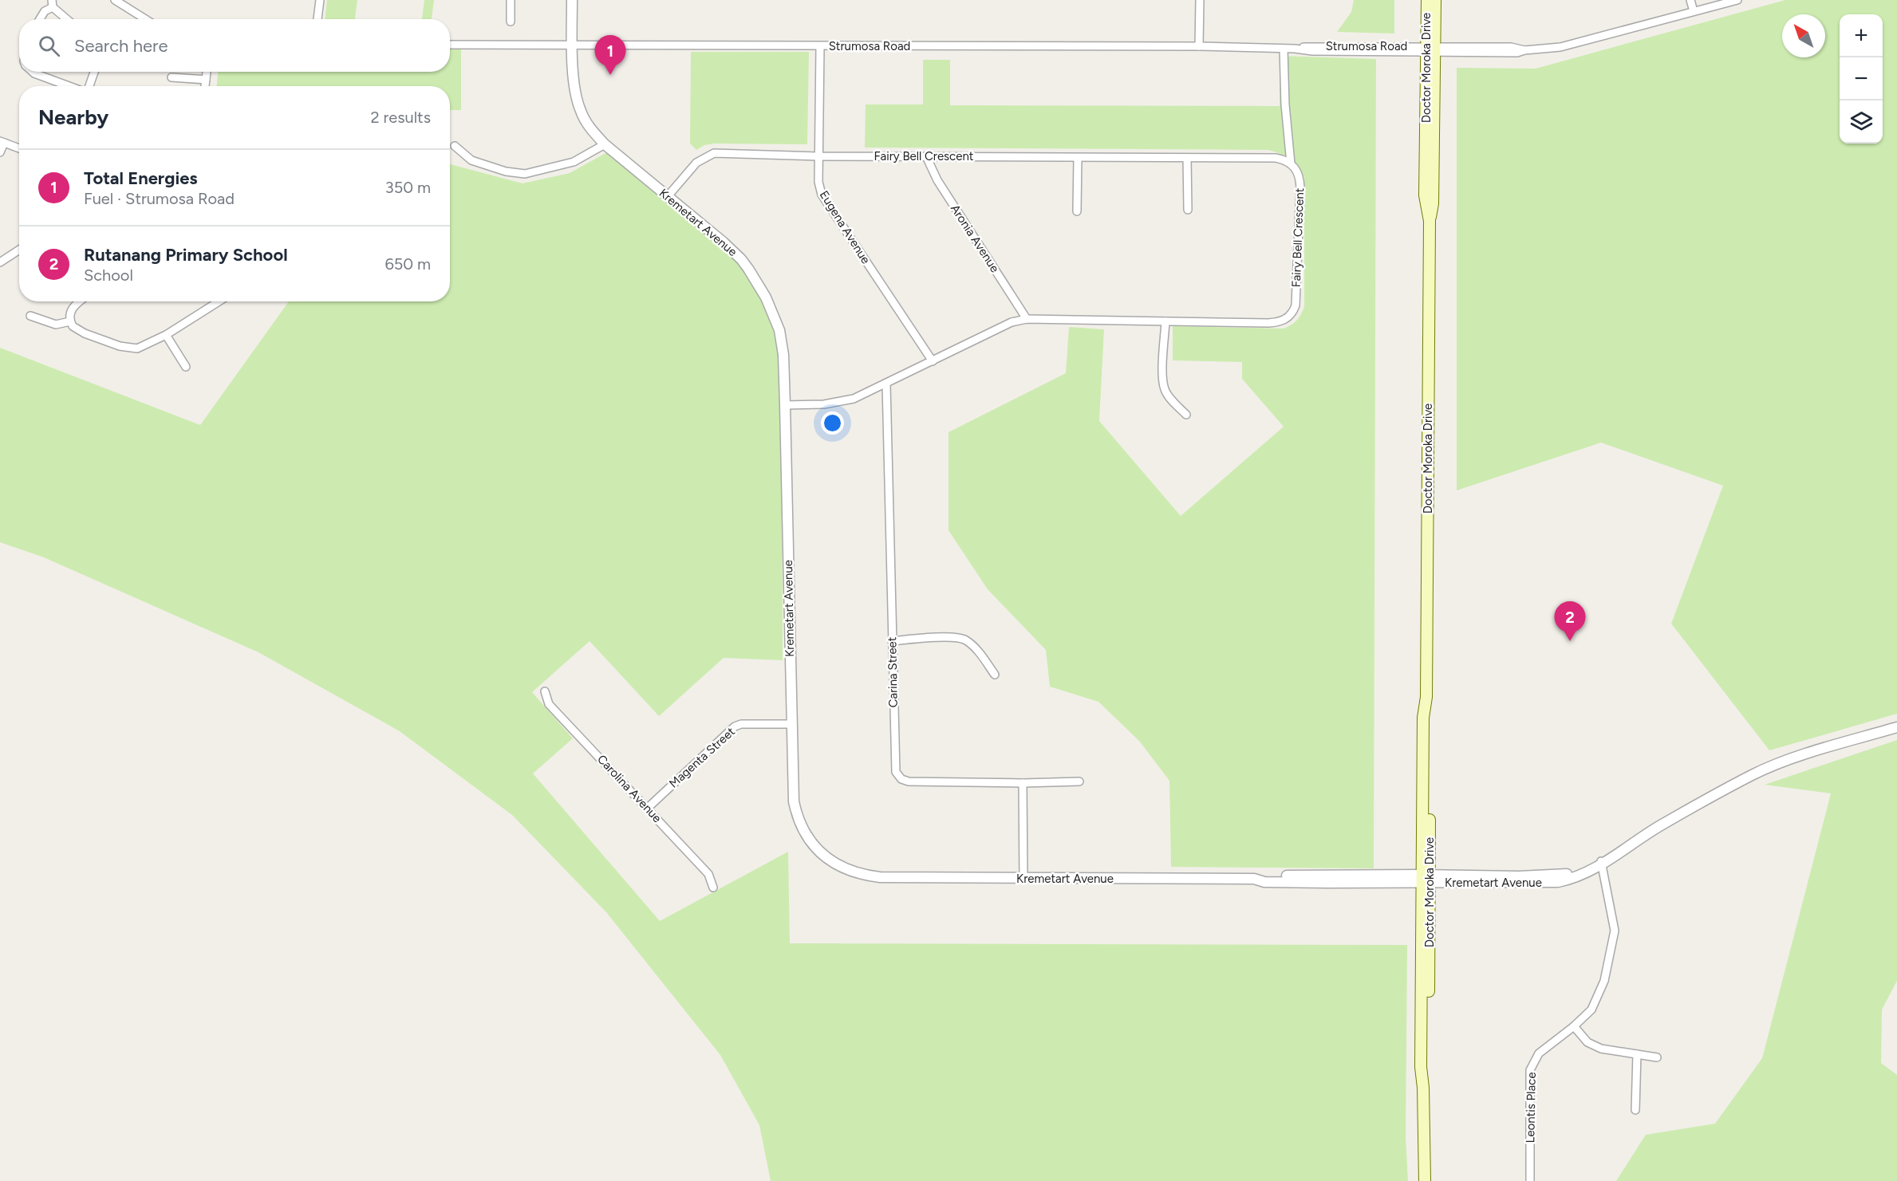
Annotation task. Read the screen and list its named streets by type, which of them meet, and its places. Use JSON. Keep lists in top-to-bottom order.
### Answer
{
  "streets": {
    "main road": ["Doctor Moroka Drive"],
    "street": [
      "Strumosa Road",
      "Fairy Bell Crescent",
      "Kremetart Avenue",
      "Eugena Avenue",
      "Aronia Avenue",
      "Carina Street",
      "Magenta Street",
      "Carolina Avenue",
      "Leontis Place"
    ]
  },
  "crossings": [
    ["Strumosa Road", "Doctor Moroka Drive"],
    ["Strumosa Road", "Kremetart Avenue"],
    ["Strumosa Road", "Eugena Avenue"],
    ["Doctor Moroka Drive", "Kremetart Avenue"],
    ["Fairy Bell Crescent", "Kremetart Avenue"],
    ["Fairy Bell Crescent", "Eugena Avenue"],
    ["Fairy Bell Crescent", "Aronia Avenue"],
    ["Fairy Bell Crescent", "Carina Street"],
    ["Kremetart Avenue", "Magenta Street"],
    ["Kremetart Avenue", "Leontis Place"],
    ["Magenta Street", "Carolina Avenue"]
  ],
  "north": "top left",
  "page": {
    "map_buttons": ["+", "−"],
    "search": "Search here",
    "pins": ["1", "2"],
    "heading": ["Nearby", "2 results"],
    "list": [
      {
        "mark": "1",
        "name": "Total Energies",
        "note": "Fuel · Strumosa Road",
        "value": "350 m"
      },
      {
        "mark": "2",
        "name": "Rutanang Primary School",
        "note": "School",
        "value": "650 m"
      }
    ]
  }
}
